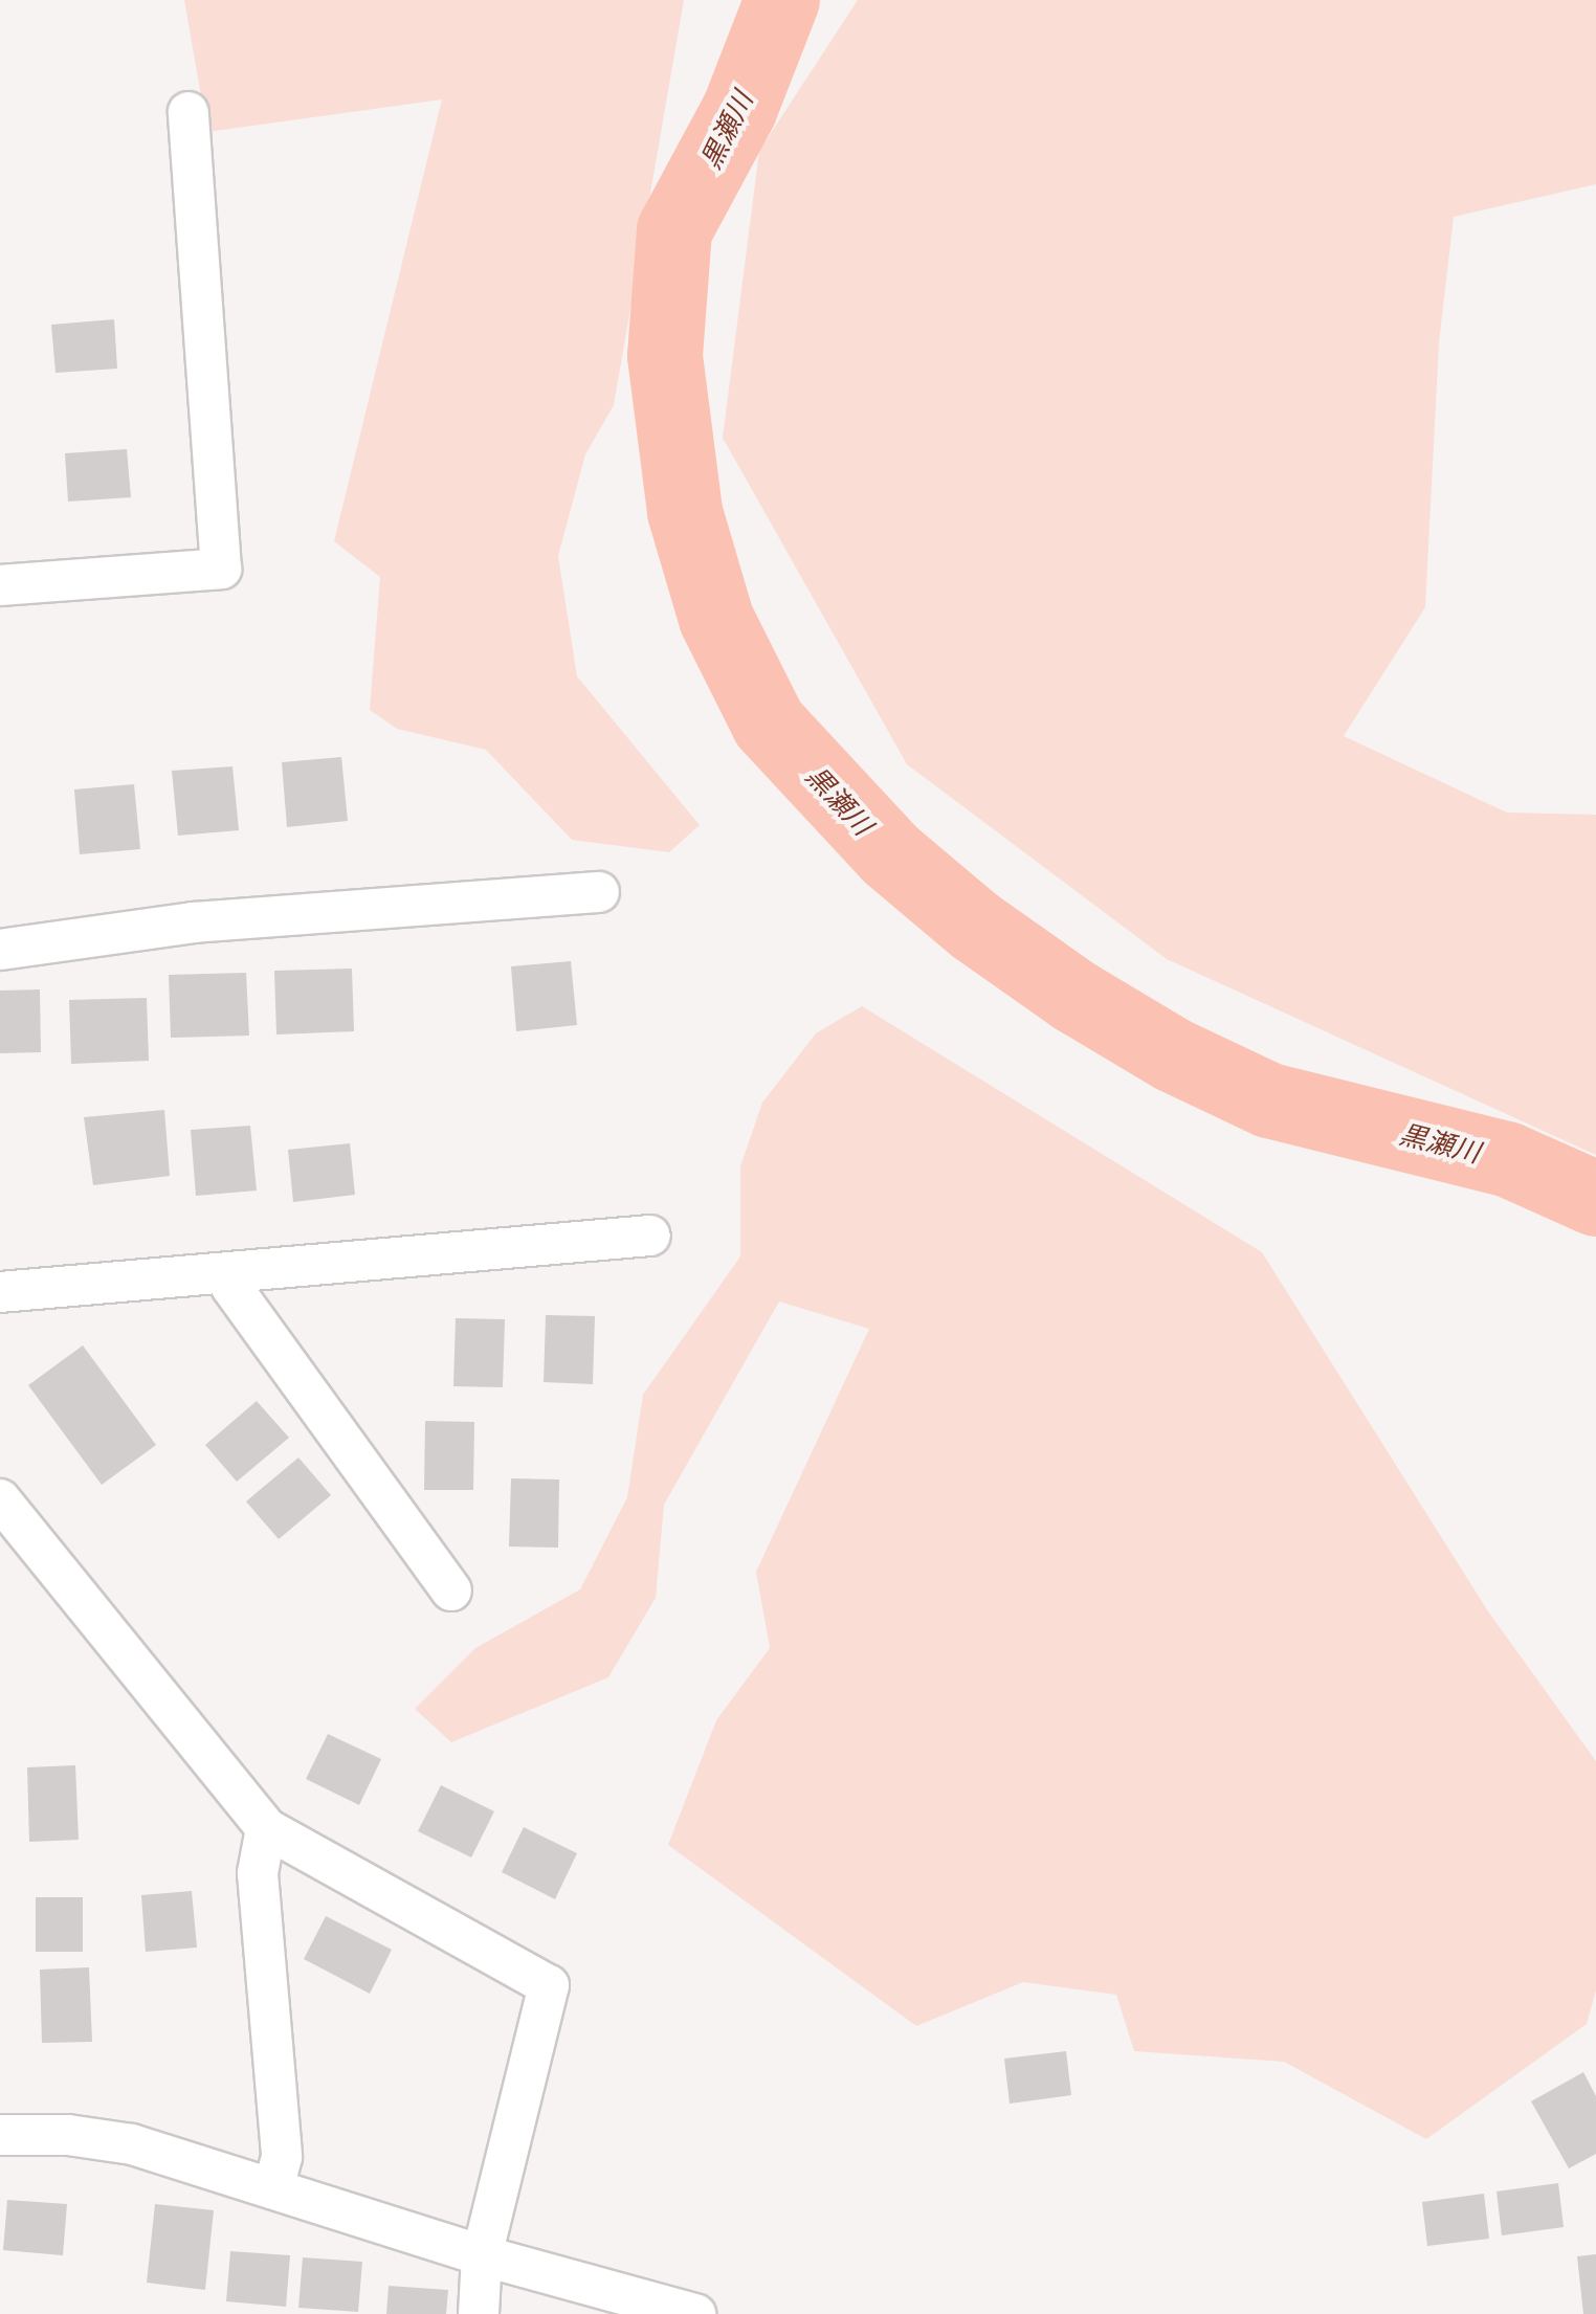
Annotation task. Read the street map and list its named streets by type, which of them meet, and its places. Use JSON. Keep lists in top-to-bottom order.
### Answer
{
  "water": ["黒瀬川"]
}
